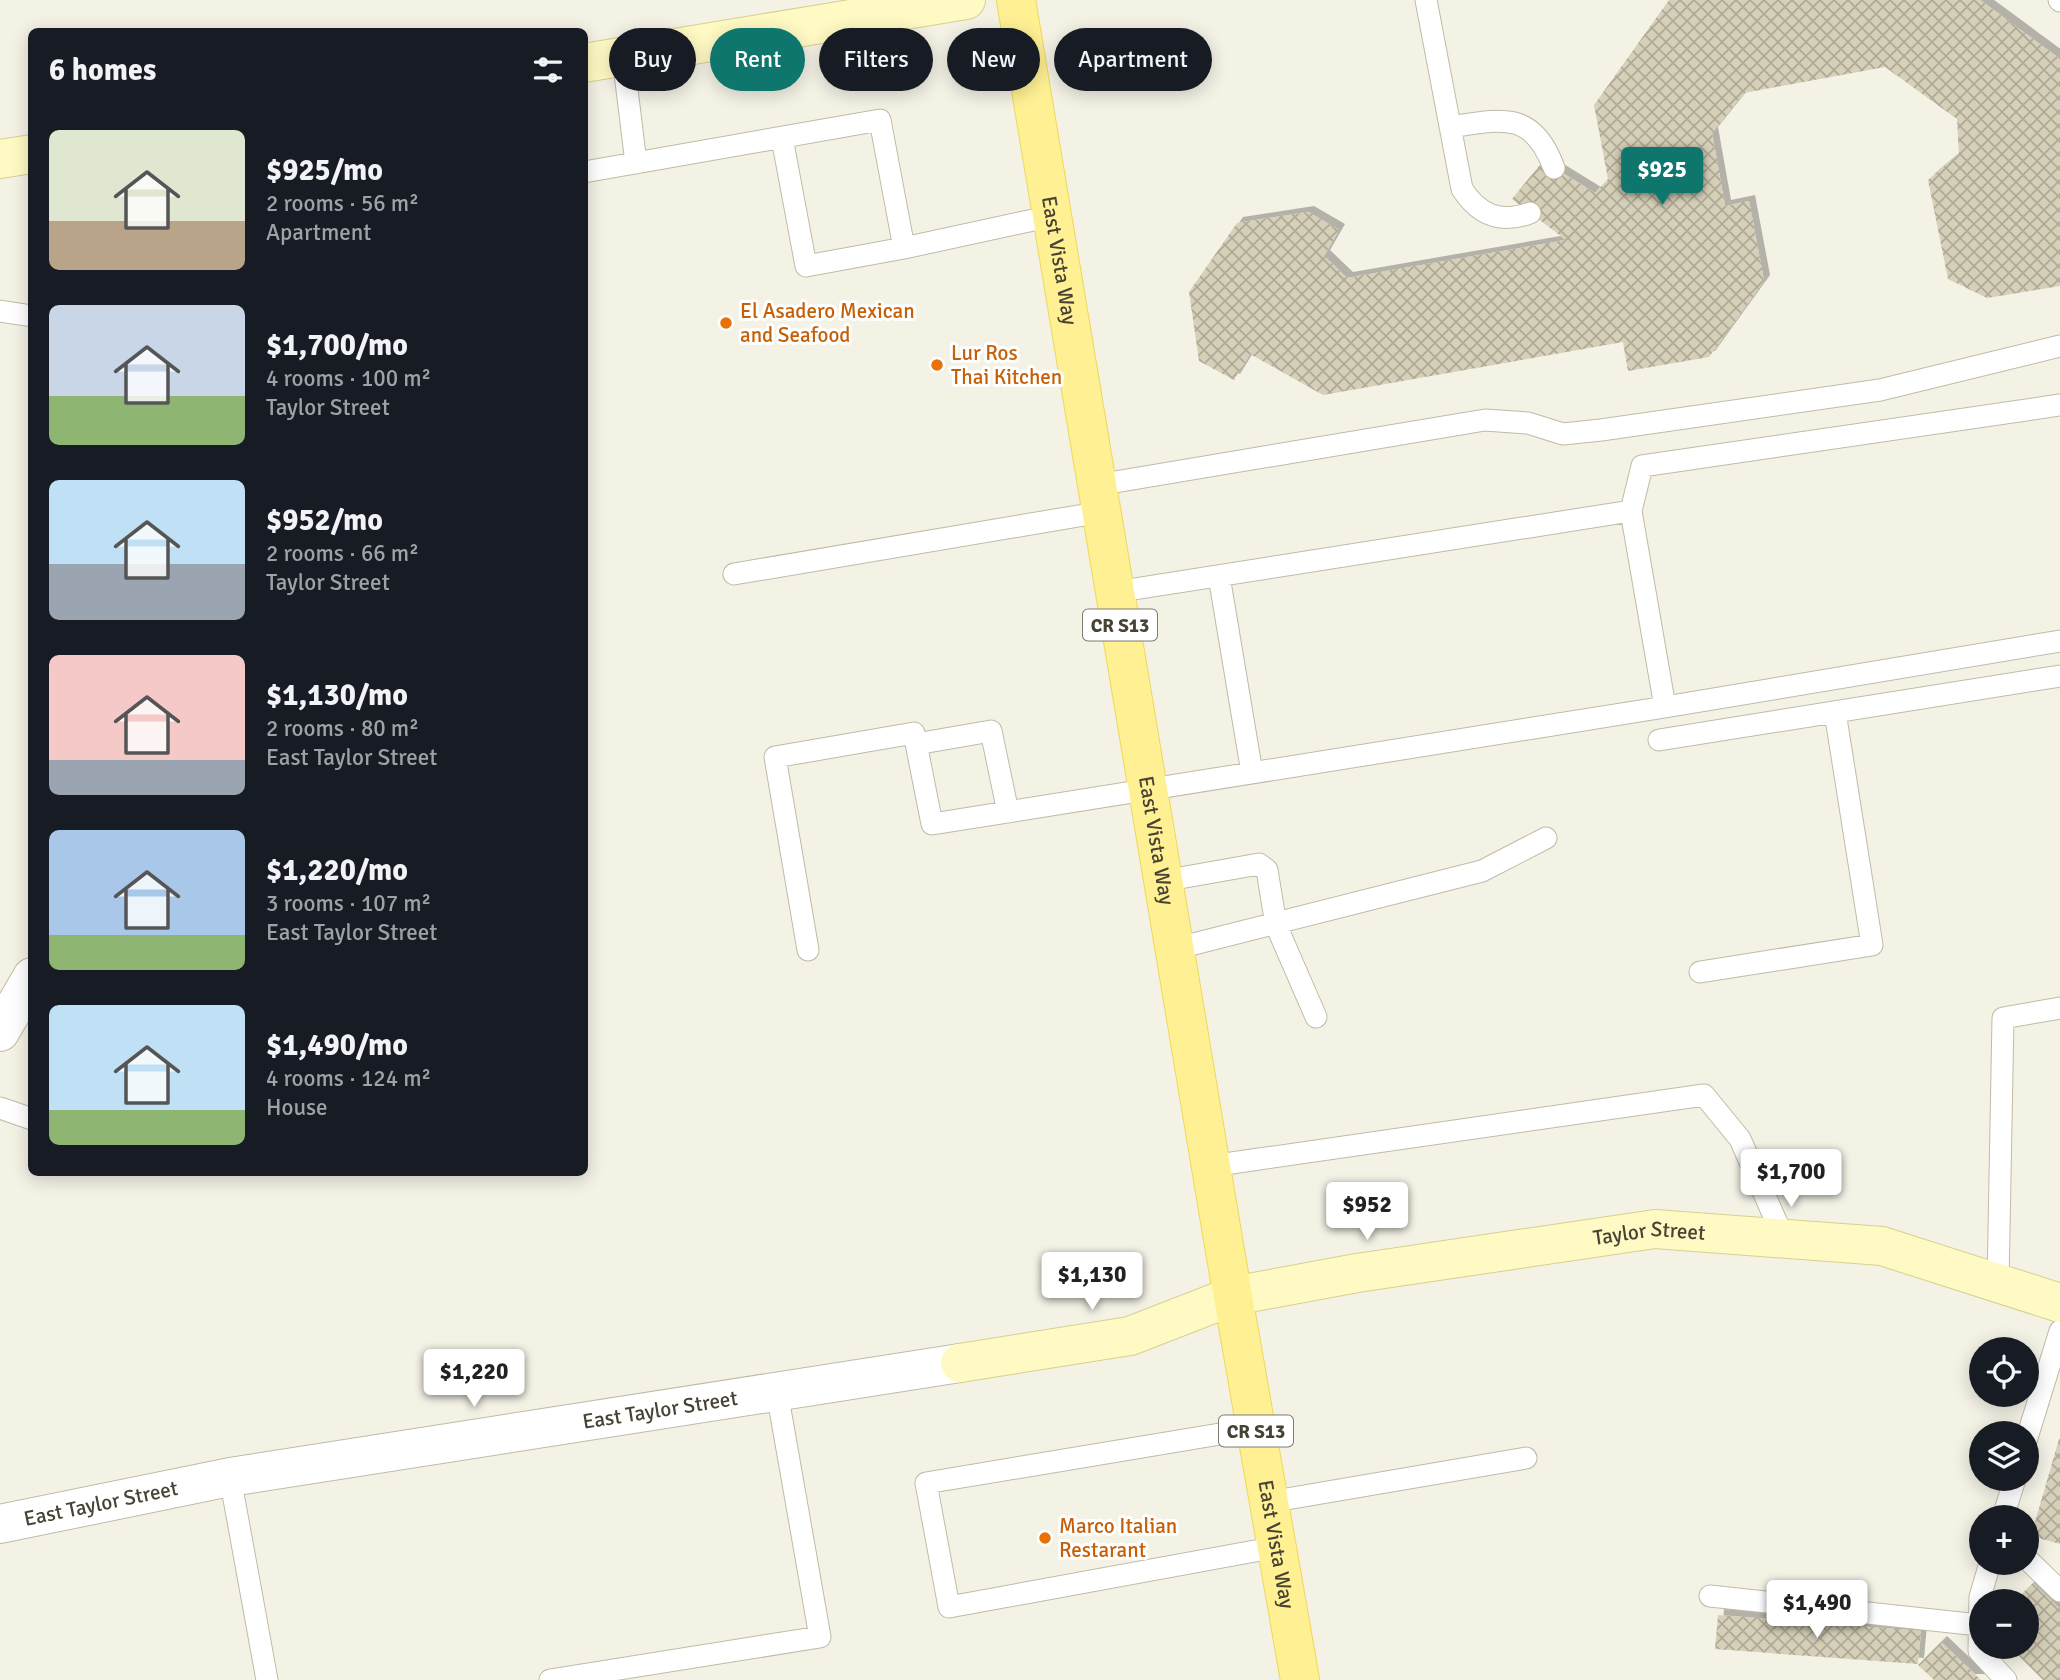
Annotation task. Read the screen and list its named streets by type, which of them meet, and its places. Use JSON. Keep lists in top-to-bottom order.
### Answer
{
  "streets": {
    "main road": [
      "East Vista Way",
      "CR S13",
      "Taylor Street",
      "East Taylor Street"
    ]
  },
  "crossings": [
    ["East Vista Way", "Taylor Street"],
    ["East Vista Way", "East Taylor Street"],
    ["Taylor Street", "East Taylor Street"]
  ],
  "places": ["El Asadero Mexican and Seafood", "Lur Ros Thai Kitchen", "Marco Italian Restarant"],
  "page": {
    "chip": [
      "Buy",
      "Rent",
      "Filters",
      "New",
      "Apartment"
    ],
    "heading": "6 homes",
    "list": [
      {
        "name": "$925/mo",
        "note": "2 rooms · 56 m² · Apartment"
      },
      {
        "name": "$1,700/mo",
        "note": "4 rooms · 100 m² · Taylor Street"
      },
      {
        "name": "$952/mo",
        "note": "2 rooms · 66 m² · Taylor Street"
      },
      {
        "name": "$1,130/mo",
        "note": "2 rooms · 80 m² · East Taylor Street"
      },
      {
        "name": "$1,220/mo",
        "note": "3 rooms · 107 m² · East Taylor Street"
      },
      {
        "name": "$1,490/mo",
        "note": "4 rooms · 124 m² · House"
      }
    ],
    "price": [
      "$925",
      "$1,700",
      "$952",
      "$1,130",
      "$1,220",
      "$1,490"
    ],
    "map_buttons": ["+", "−"]
  }
}
